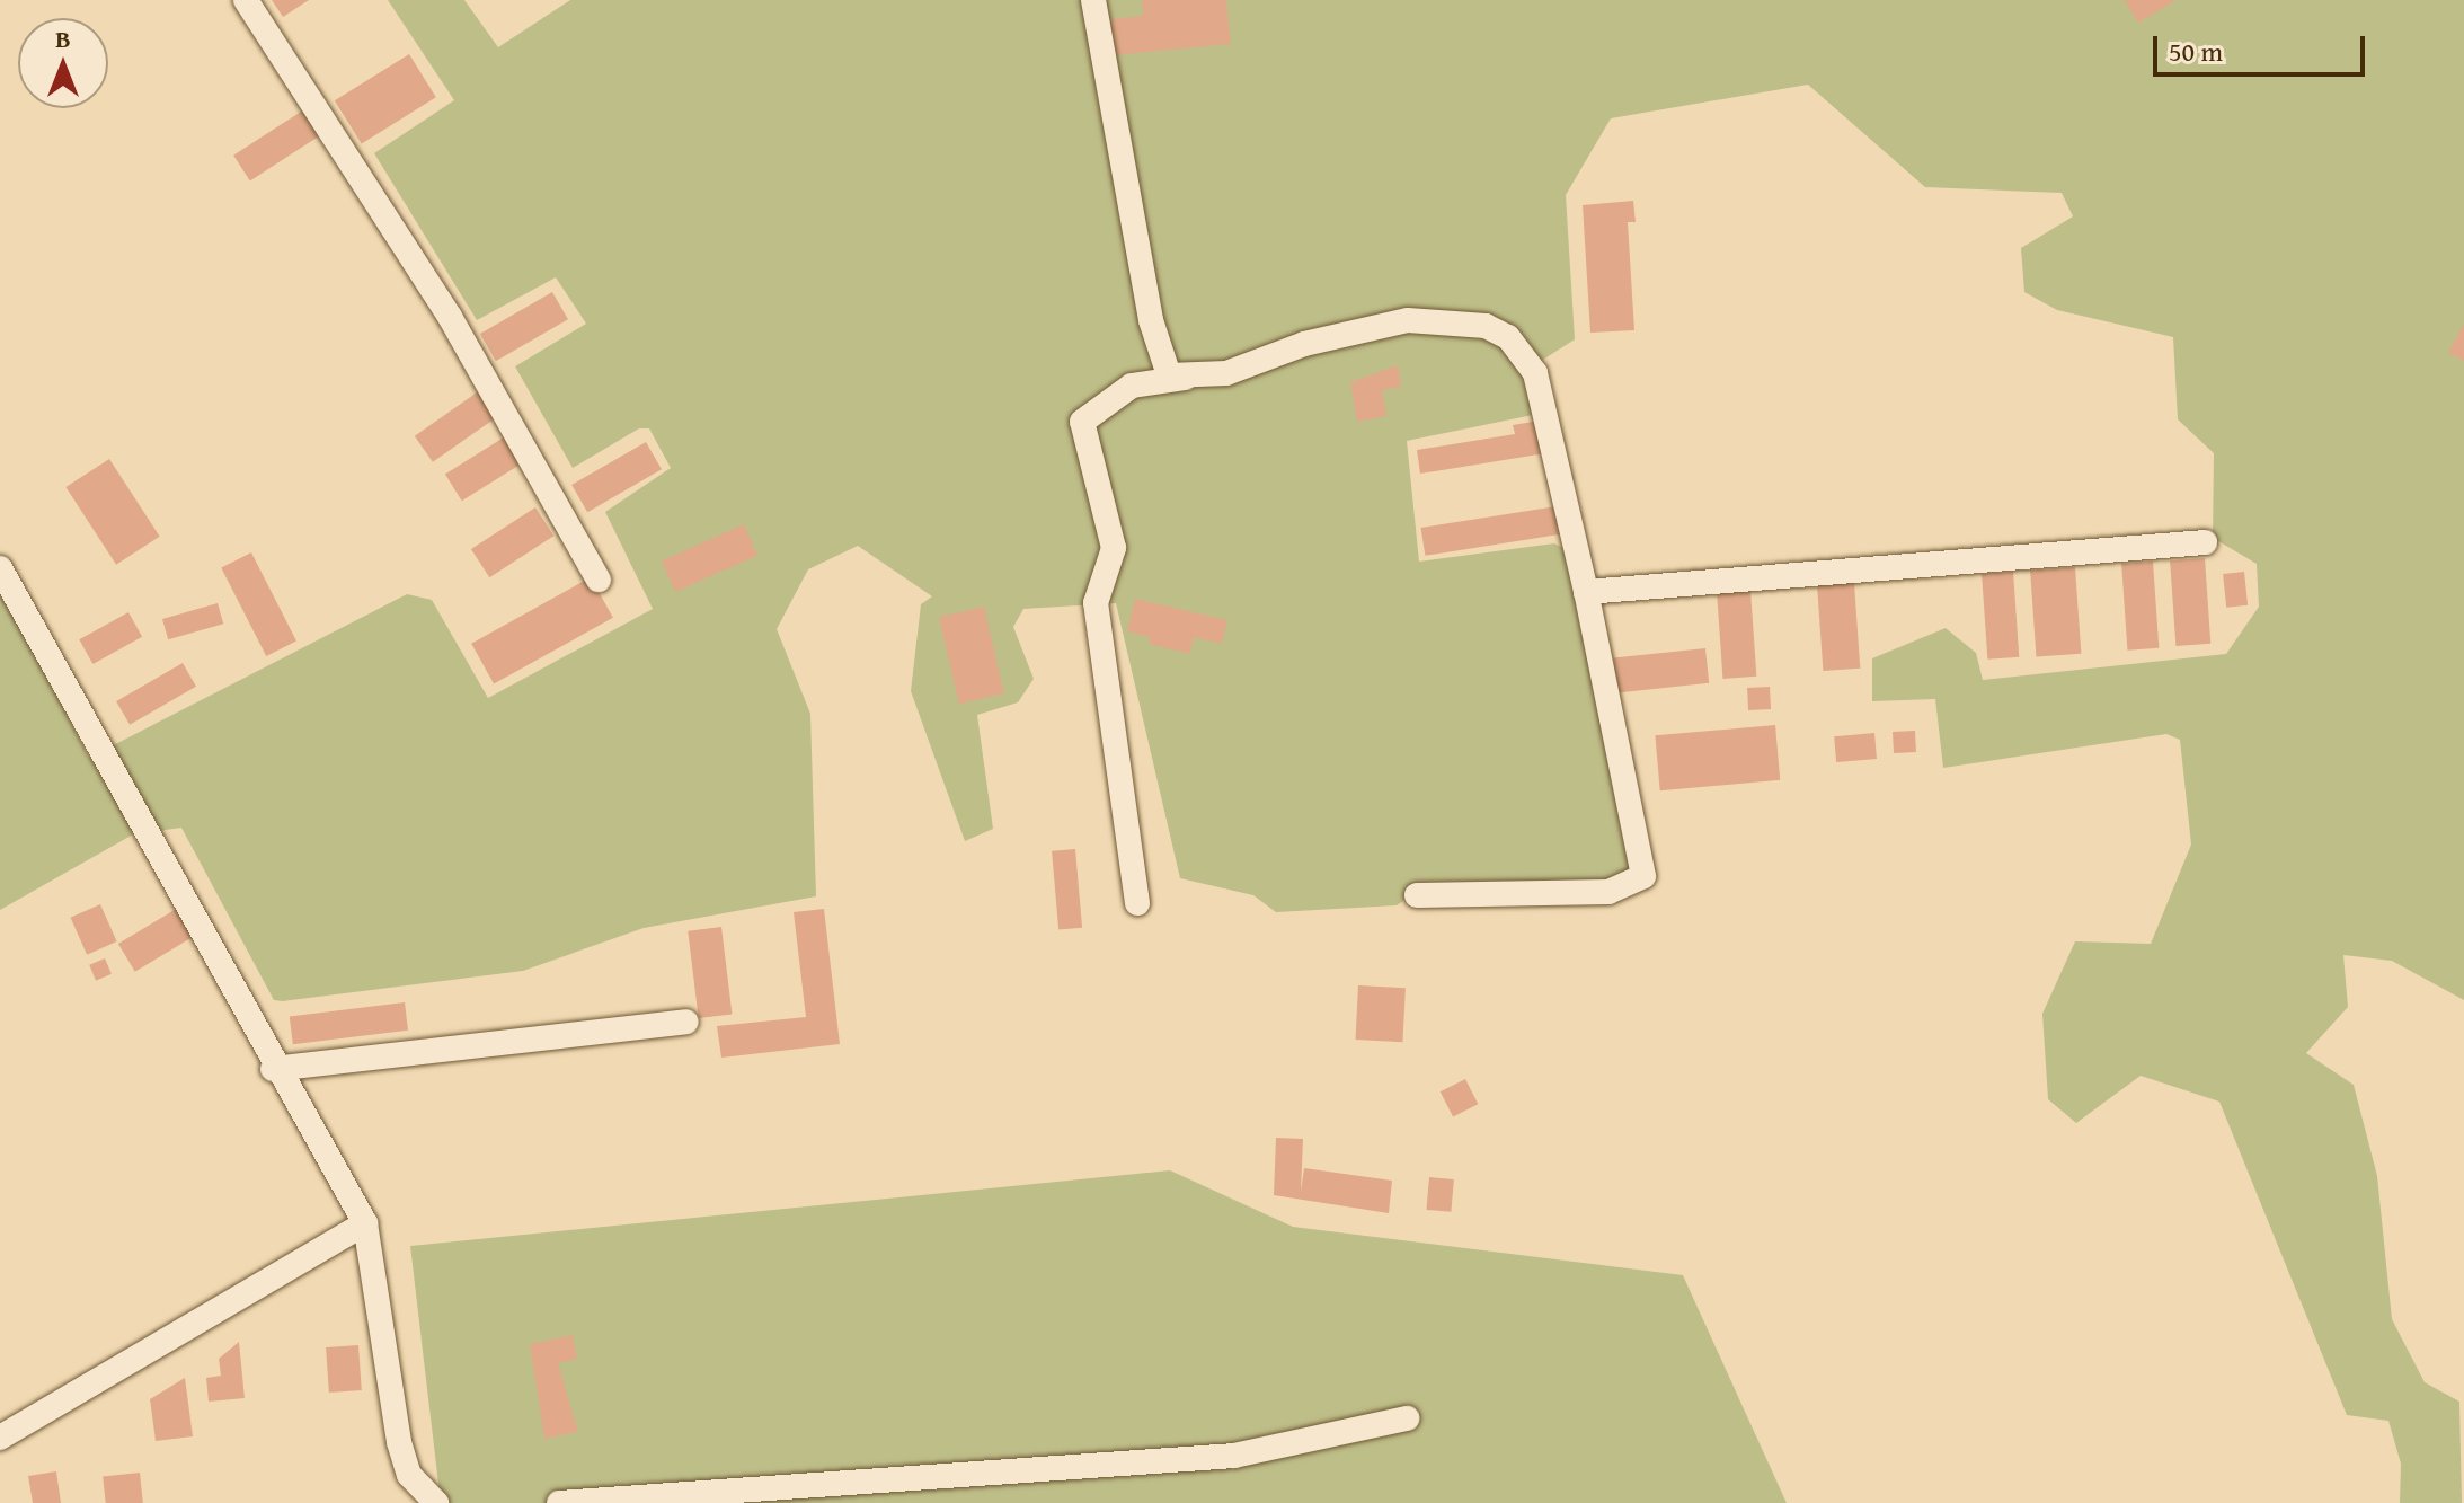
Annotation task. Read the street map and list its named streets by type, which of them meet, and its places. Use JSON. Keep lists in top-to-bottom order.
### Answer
{
  "scale_bar": "50 m",
  "north": "top"
}
